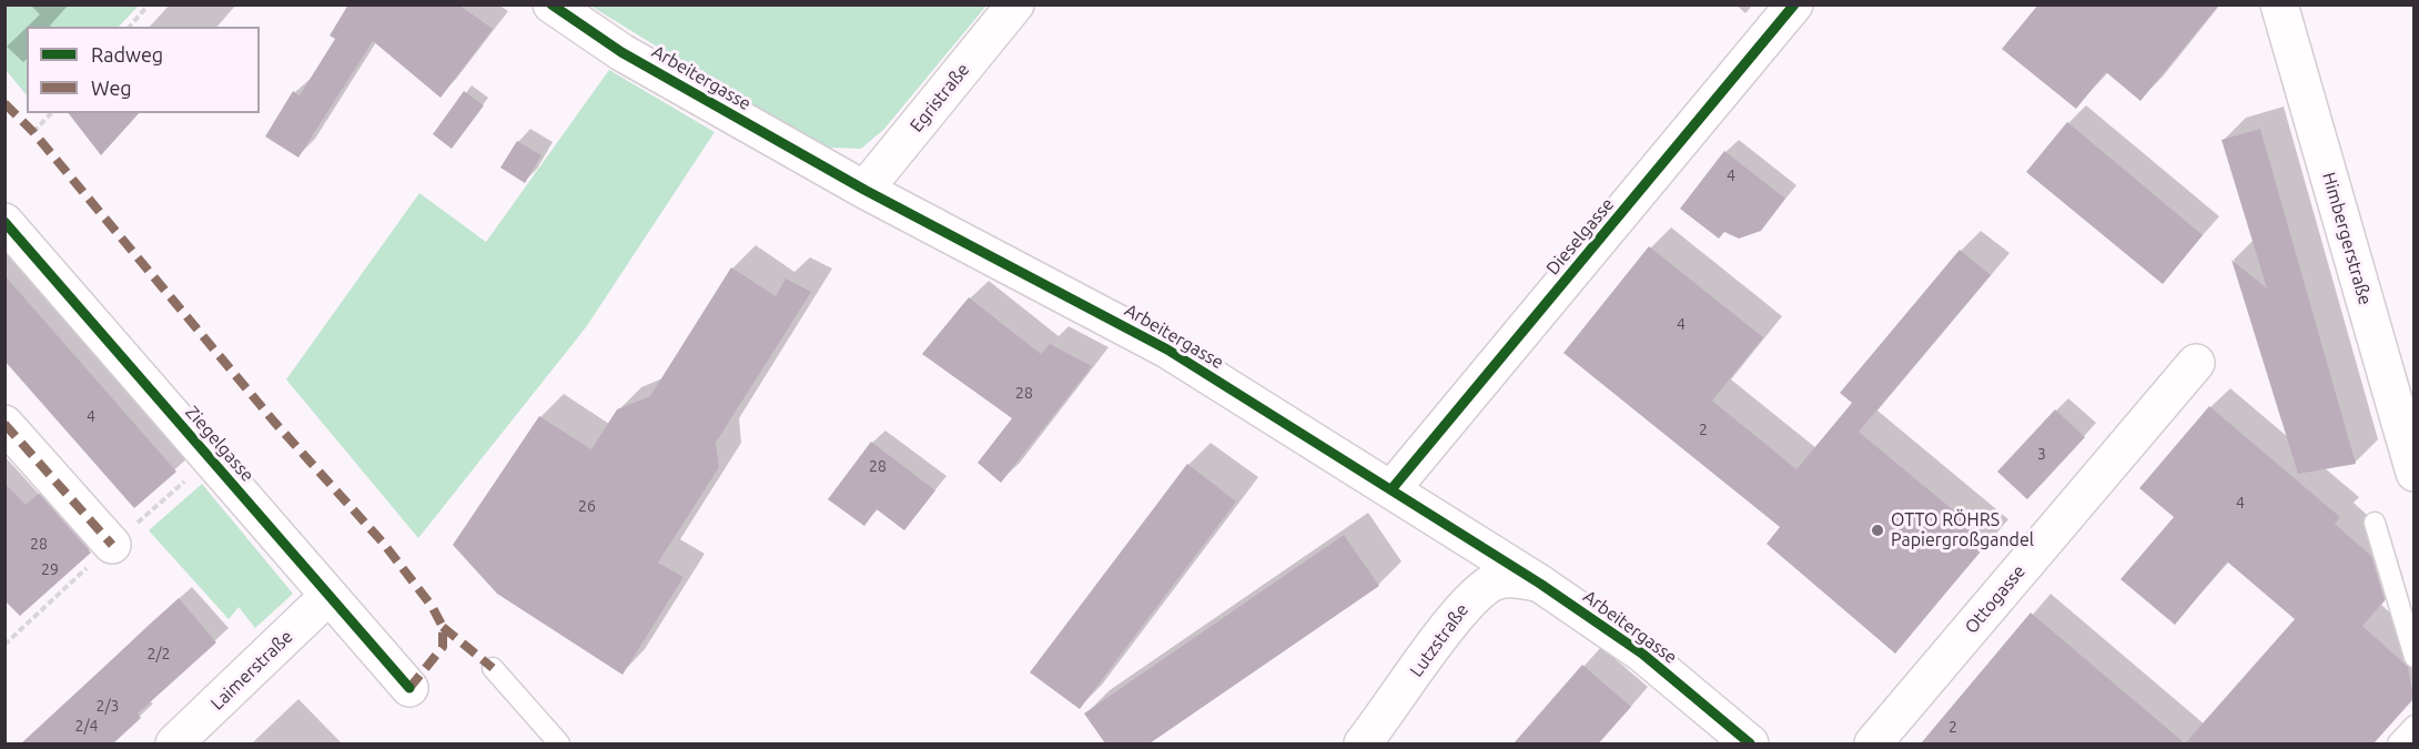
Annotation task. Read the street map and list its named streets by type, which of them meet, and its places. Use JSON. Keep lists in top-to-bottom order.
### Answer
{
  "streets": {
    "street": [
      "Arbeitergasse",
      "Egristraße",
      "Dieselgasse",
      "Himbergerstraße",
      "Ziegelgasse",
      "Ottogasse",
      "Lutzstraße",
      "Laimerstraße"
    ]
  },
  "crossings": [
    ["Arbeitergasse", "Egristraße"],
    ["Arbeitergasse", "Dieselgasse"],
    ["Arbeitergasse", "Lutzstraße"],
    ["Ziegelgasse", "Laimerstraße"]
  ],
  "places": ["OTTO RÖHRS Papiergroßgandel"],
  "house_numbers": [
    "4",
    "4",
    "28",
    "4",
    "2",
    "3",
    "28",
    "4",
    "26",
    "28",
    "29",
    "2/2",
    "2/3",
    "2/4",
    "2"
  ],
  "legend": ["Radweg", "Weg"]
}
